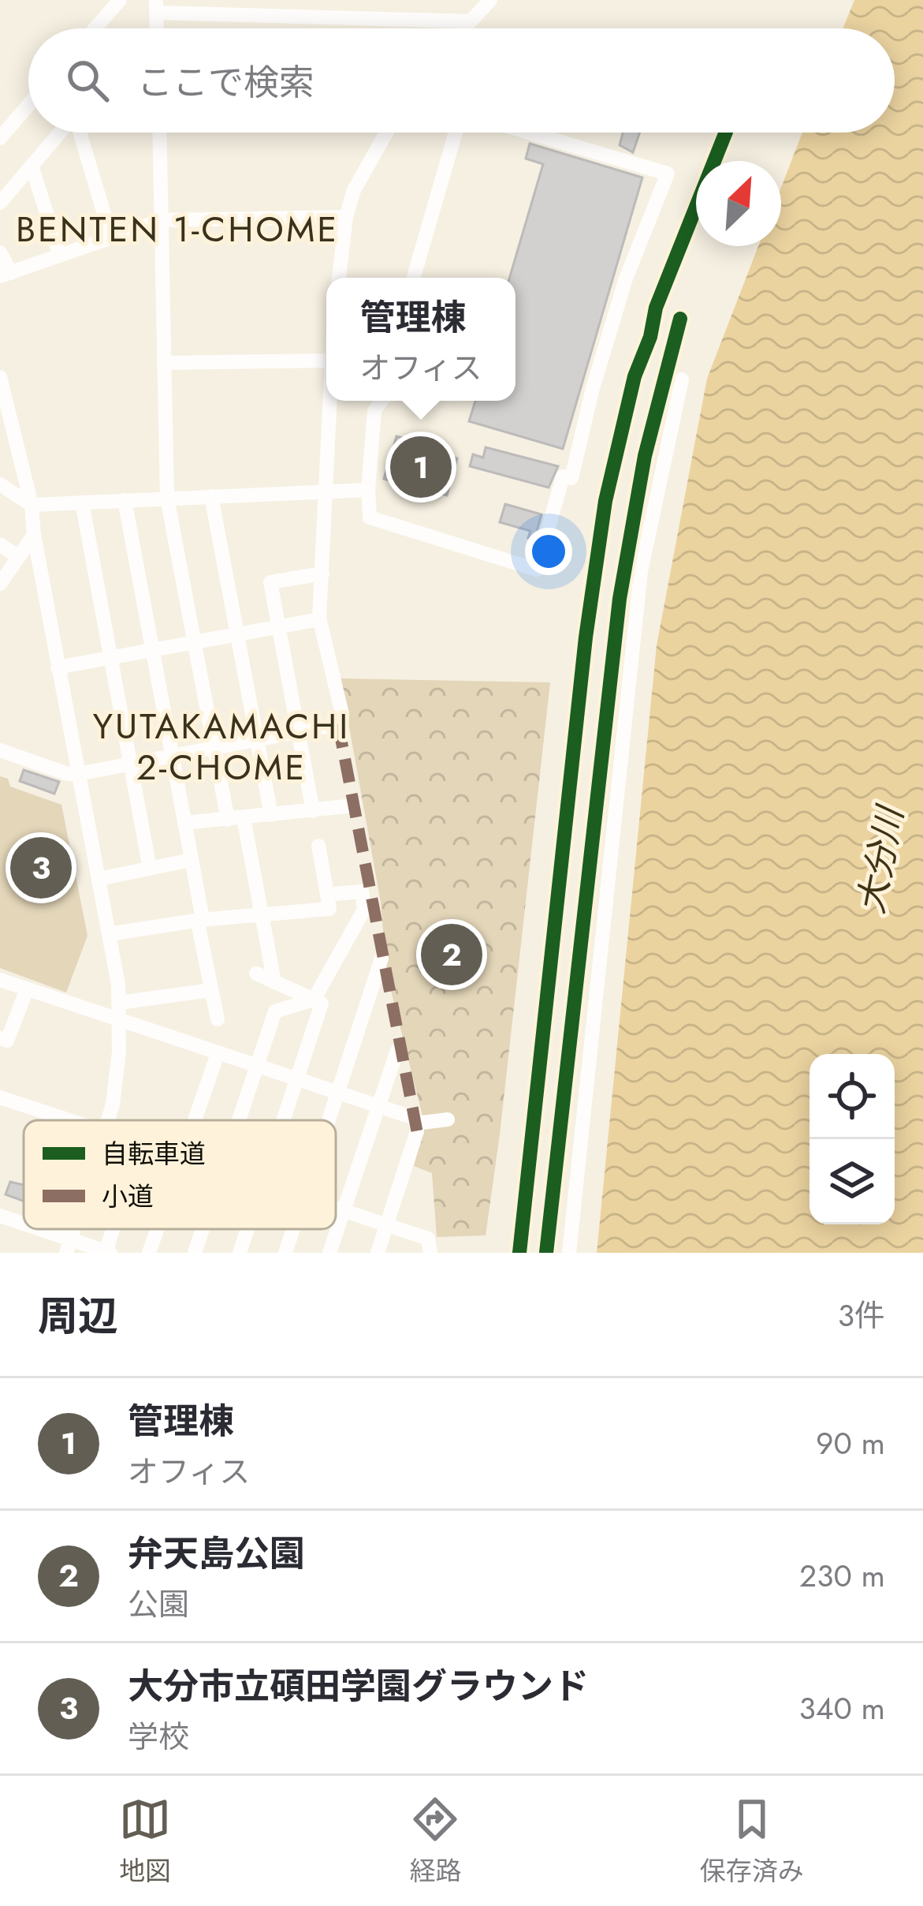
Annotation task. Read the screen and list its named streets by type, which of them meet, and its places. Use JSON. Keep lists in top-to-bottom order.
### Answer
{
  "districts": ["BENTEN 1-CHOME", "YUTAKAMACHI 2-CHOME"],
  "water": ["大分川"],
  "legend": ["自転車道", "小道"],
  "north": "top right",
  "page": {
    "search": "ここで検索",
    "popup": ["管理棟", "オフィス"],
    "pins": ["1", "3", "2"],
    "heading": ["周辺", "3件"],
    "list": [
      {
        "mark": "1",
        "name": "管理棟",
        "note": "オフィス",
        "value": "90 m"
      },
      {
        "mark": "2",
        "name": "弁天島公園",
        "note": "公園",
        "value": "230 m"
      },
      {
        "mark": "3",
        "name": "大分市立碩田学園グラウンド",
        "note": "学校",
        "value": "340 m"
      }
    ],
    "nav": ["地図", "経路", "保存済み"]
  }
}
